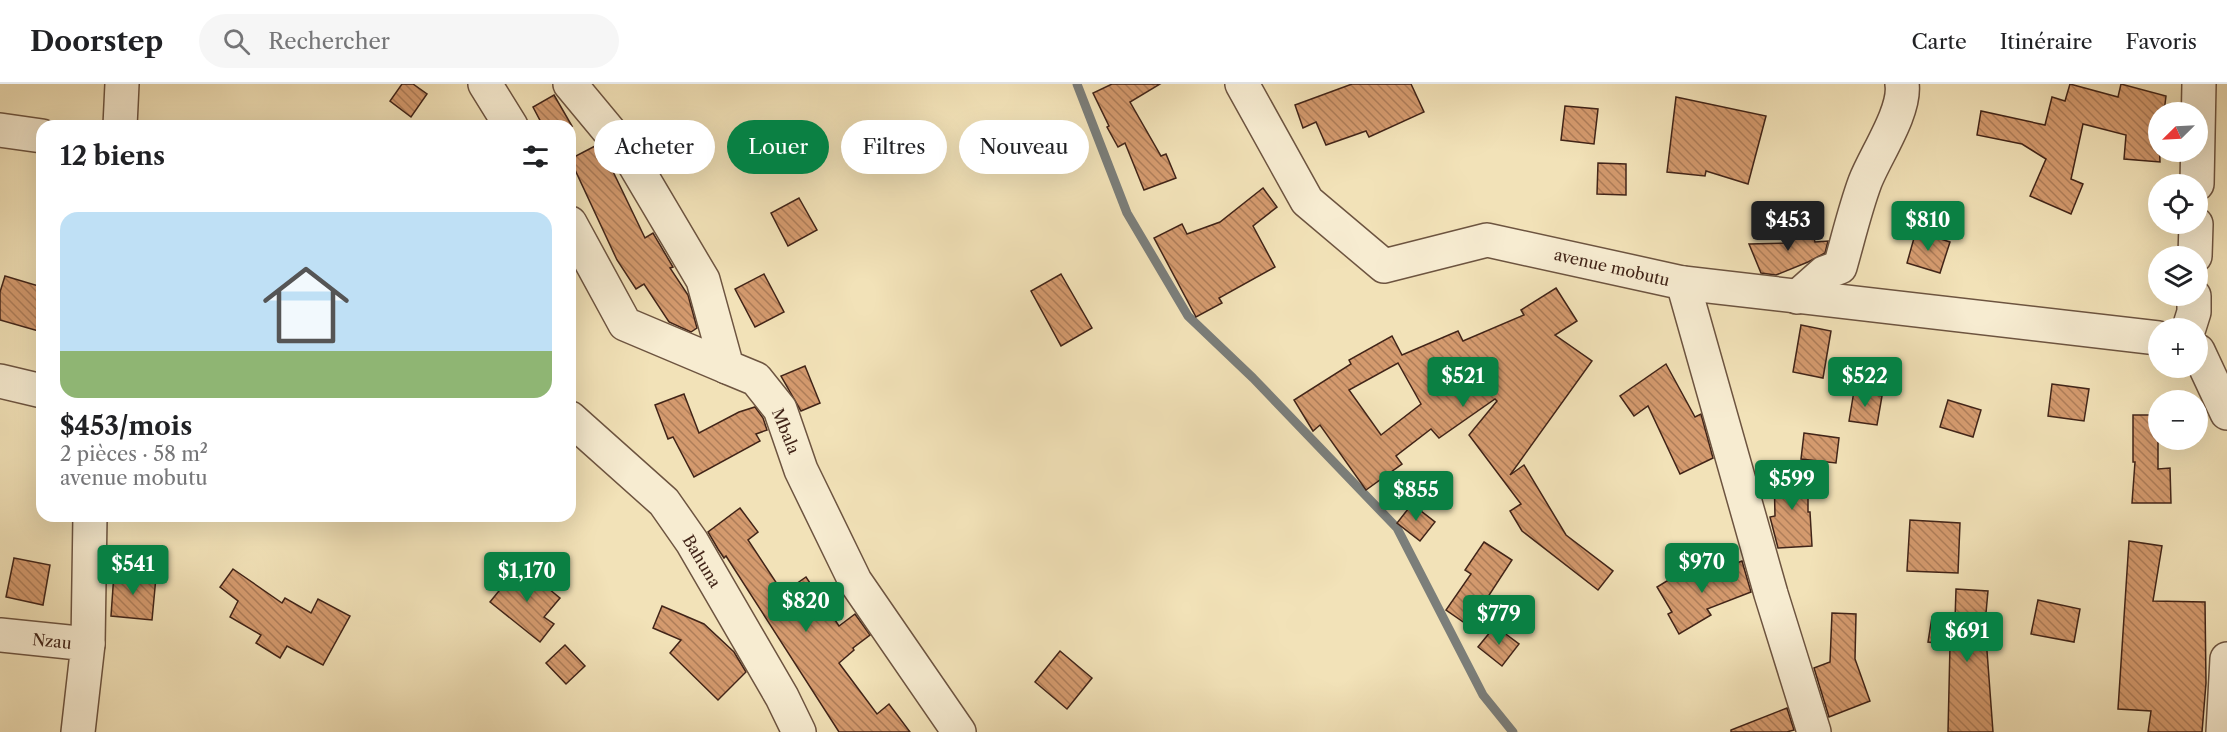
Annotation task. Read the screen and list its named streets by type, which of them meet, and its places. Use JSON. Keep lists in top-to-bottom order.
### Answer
{
  "streets": {
    "street": [
      "avenue mobutu",
      "Mbala",
      "Bahuna",
      "Nzau"
    ]
  },
  "north": "bottom left",
  "page": {
    "header": "Doorstep",
    "search": "Rechercher",
    "nav": ["Carte", "Itinéraire", "Favoris"],
    "map_buttons": ["+", "−"],
    "chip": [
      "Acheter",
      "Louer",
      "Filtres",
      "Nouveau"
    ],
    "heading": "12 biens",
    "list": [
      {
        "name": "$453/mois",
        "note": "2 pièces · 58 m² · avenue mobutu"
      }
    ],
    "price": [
      "$453",
      "$810",
      "$521",
      "$522",
      "$599",
      "$855",
      "$970",
      "$541",
      "$1,170",
      "$820",
      "$779",
      "$691"
    ]
  }
}
